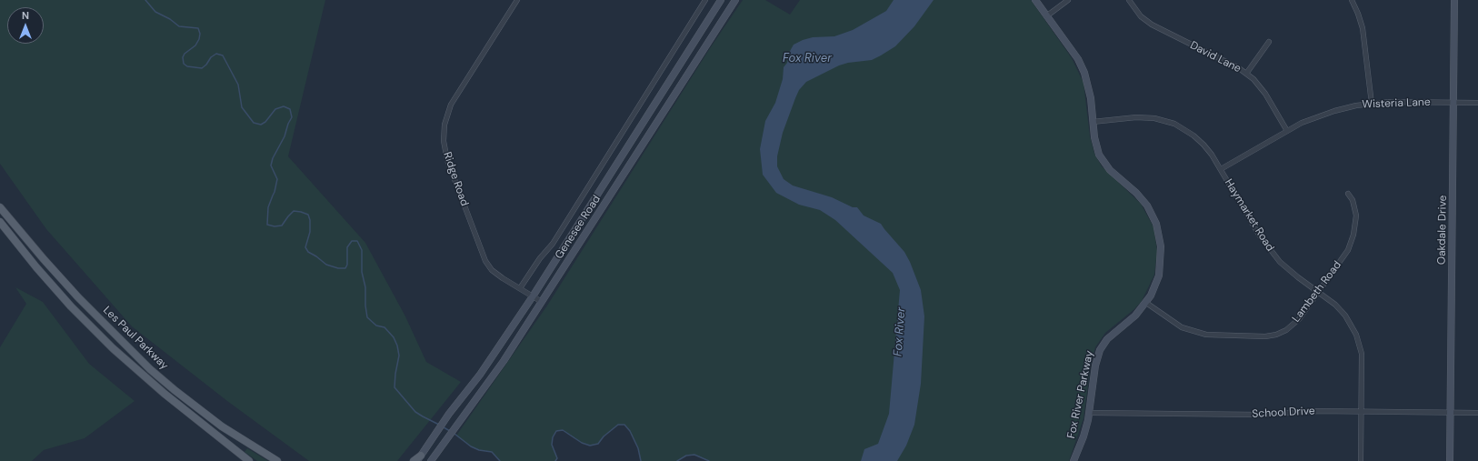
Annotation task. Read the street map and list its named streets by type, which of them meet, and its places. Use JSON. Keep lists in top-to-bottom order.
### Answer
{
  "streets": {
    "main road": [
      "Genesee Road",
      "Oakdale Drive",
      "Les Paul Parkway",
      "Fox River Parkway"
    ],
    "street": [
      "David Lane",
      "Wisteria Lane",
      "Ridge Road",
      "Haymarket Road",
      "Lambeth Road",
      "School Drive"
    ]
  },
  "crossings": [
    ["David Lane", "Wisteria Lane"],
    ["Wisteria Lane", "Haymarket Road"],
    ["Wisteria Lane", "Oakdale Drive"],
    ["Ridge Road", "Genesee Road"],
    ["Haymarket Road", "Lambeth Road"],
    ["Haymarket Road", "Fox River Parkway"],
    ["Haymarket Road", "School Drive"],
    ["Oakdale Drive", "School Drive"],
    ["Lambeth Road", "Fox River Parkway"],
    ["Fox River Parkway", "School Drive"]
  ],
  "water": ["Fox River"],
  "north": "top"
}
